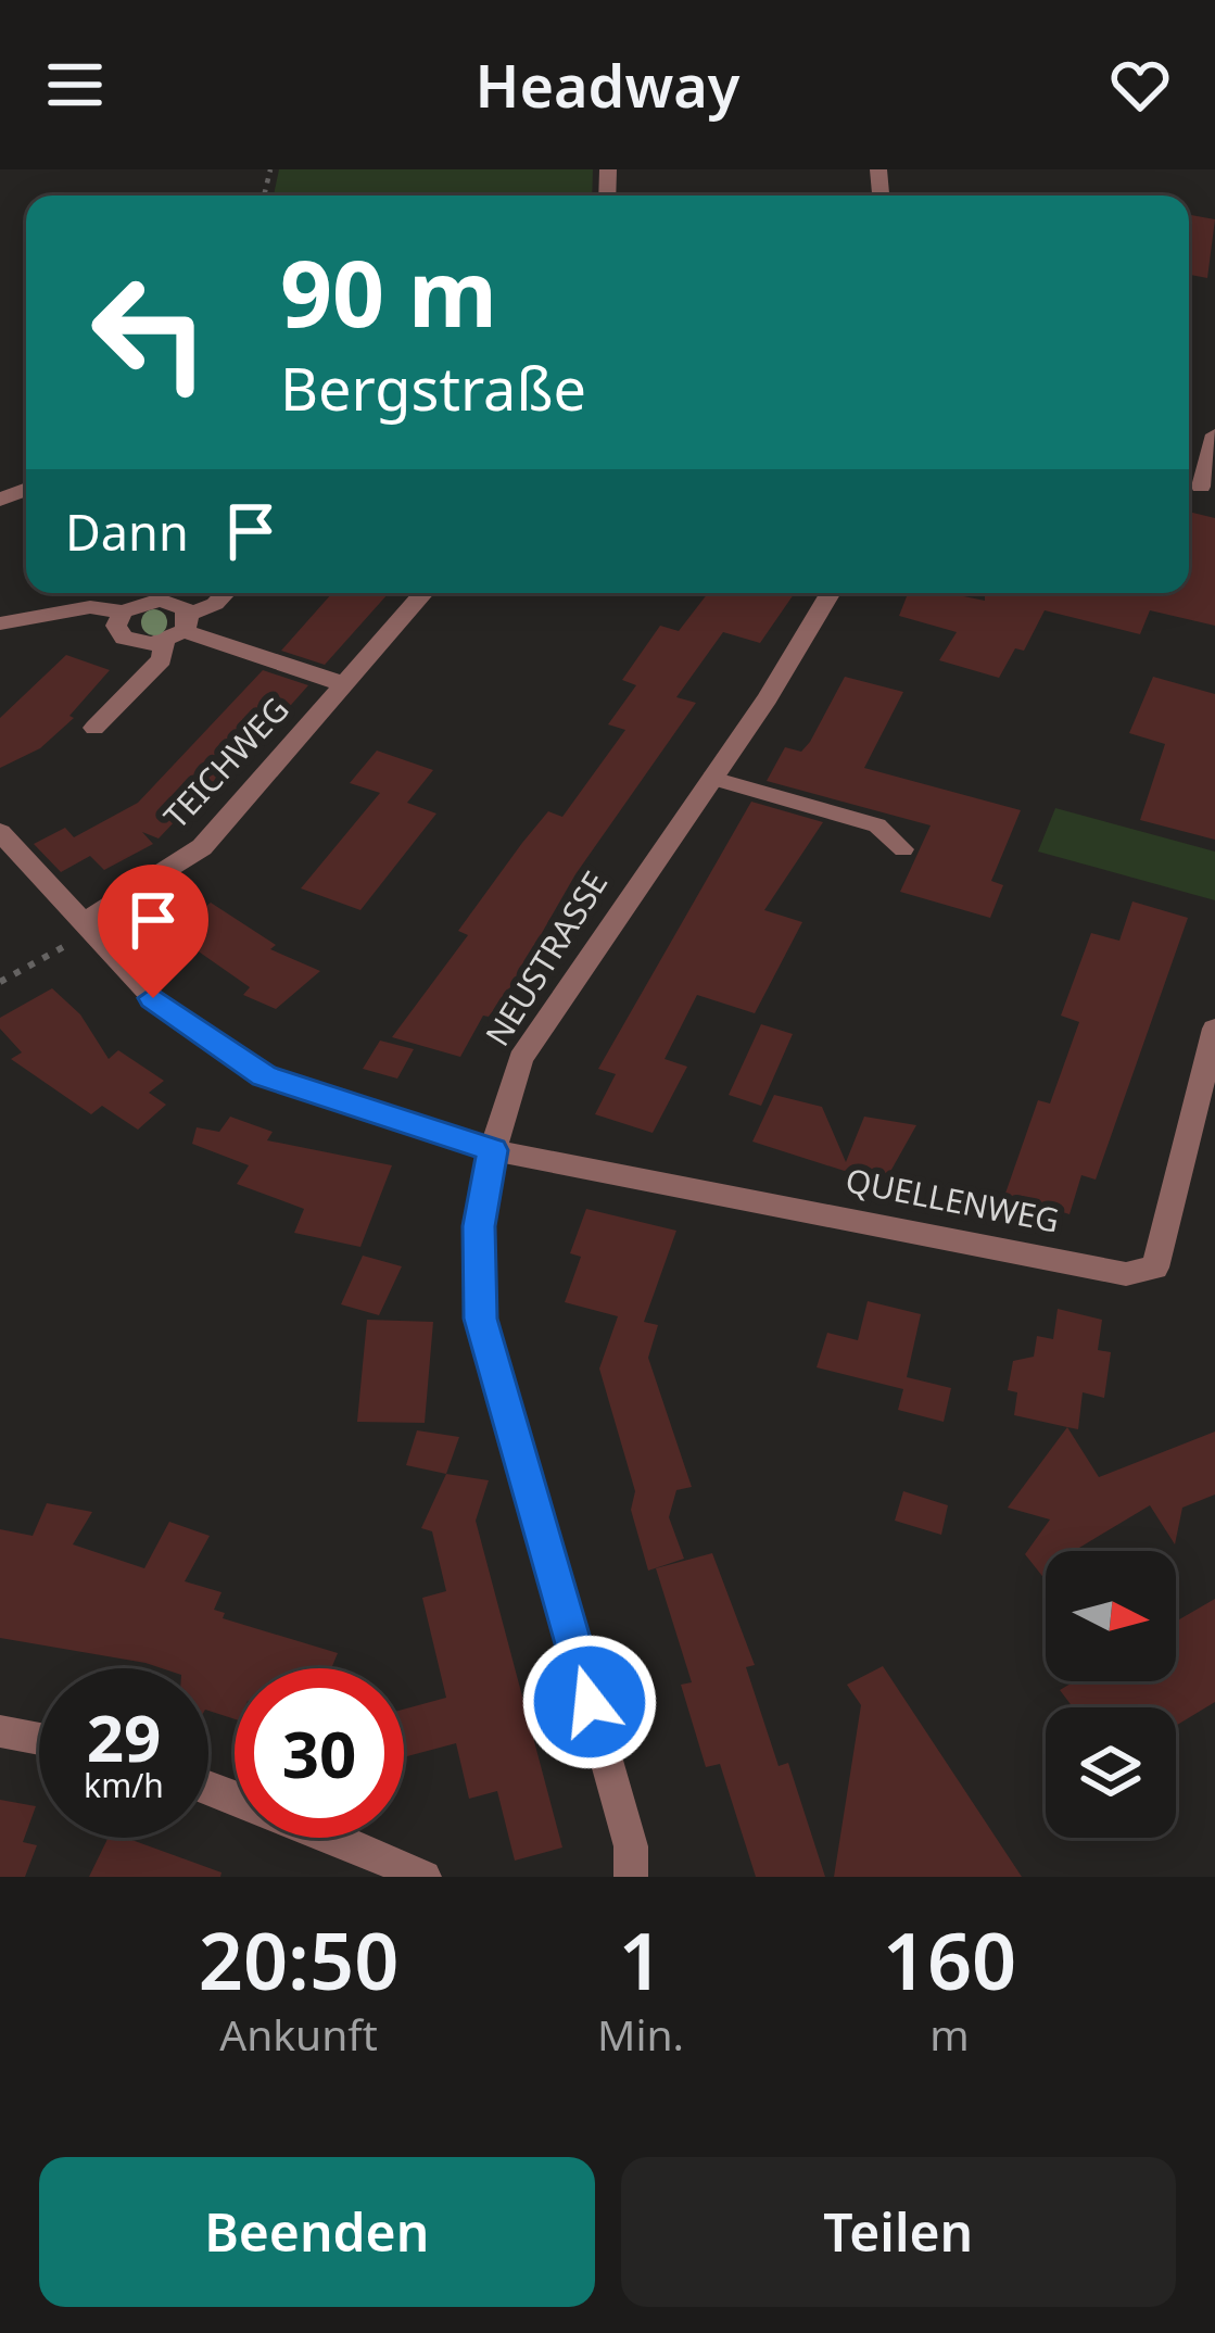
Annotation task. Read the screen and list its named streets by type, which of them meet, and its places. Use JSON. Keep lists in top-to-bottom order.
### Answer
{
  "streets": {
    "street": ["TEICHWEG", "NEUSTRASSE", "QUELLENWEG"]
  },
  "crossings": [
    ["NEUSTRASSE", "QUELLENWEG"]
  ],
  "north": "right",
  "page": {
    "header": "Headway",
    "turn": ["90 m", "Bergstraße"],
    "then": "Dann",
    "speed": "29 km/h",
    "limit": "30",
    "eta": [
      "20:50",
      "Ankunft",
      "1",
      "Min.",
      "160",
      "m"
    ],
    "buttons": ["Beenden", "Teilen"]
  }
}
